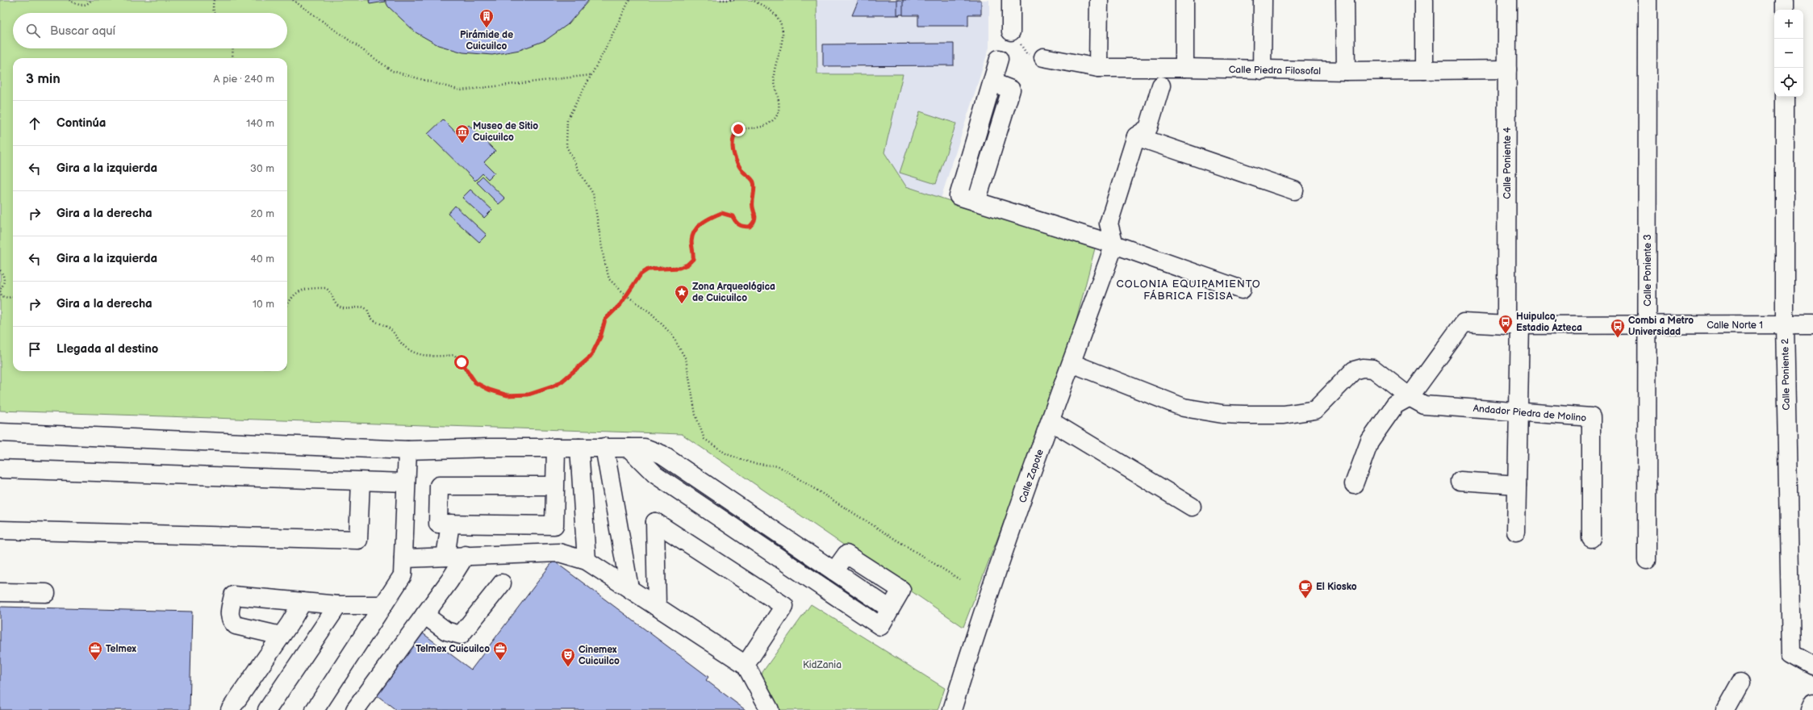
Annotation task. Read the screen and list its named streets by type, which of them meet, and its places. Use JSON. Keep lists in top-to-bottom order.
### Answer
{
  "streets": {
    "street": [
      "Calle Piedra Filosofal",
      "Calle Poniente 4",
      "Calle Poniente 3",
      "Calle Norte 1",
      "Calle Poniente 2",
      "Andador Piedra de Molino",
      "Calle Zapote"
    ]
  },
  "crossings": [
    ["Calle Piedra Filosofal", "Calle Poniente 4"],
    ["Calle Poniente 4", "Calle Norte 1"],
    ["Calle Poniente 4", "Andador Piedra de Molino"],
    ["Calle Poniente 3", "Calle Norte 1"],
    ["Calle Norte 1", "Calle Poniente 2"],
    ["Calle Norte 1", "Andador Piedra de Molino"],
    ["Andador Piedra de Molino", "Calle Zapote"]
  ],
  "districts": ["COLONIA EQUIPAMIENTO FÁBRICA FISISA"],
  "parks": ["KidZania"],
  "places": {
    "building": ["Pirámide de Cuicuilco"],
    "museum": ["Museo de Sitio Cuicuilco"],
    "place": ["Zona Arqueológica de Cuicuilco"],
    "bus stop": ["Huipulco, Estadio Azteca", "Combi a Metro Universidad"],
    "cafe": ["El Kiosko"],
    "office": ["Telmex", "Telmex Cuicuilco"],
    "theatre": ["Cinemex Cuicuilco"]
  },
  "page": {
    "map_buttons": ["+", "−"],
    "search": "Buscar aquí",
    "heading": ["3 min", "A pie · 240 m"],
    "list": [
      ["Continúa", "140 m"],
      ["Gira a la izquierda", "30 m"],
      ["Gira a la derecha", "20 m"],
      ["Gira a la izquierda", "40 m"],
      ["Gira a la derecha", "10 m"],
      "Llegada al destino"
    ]
  }
}
